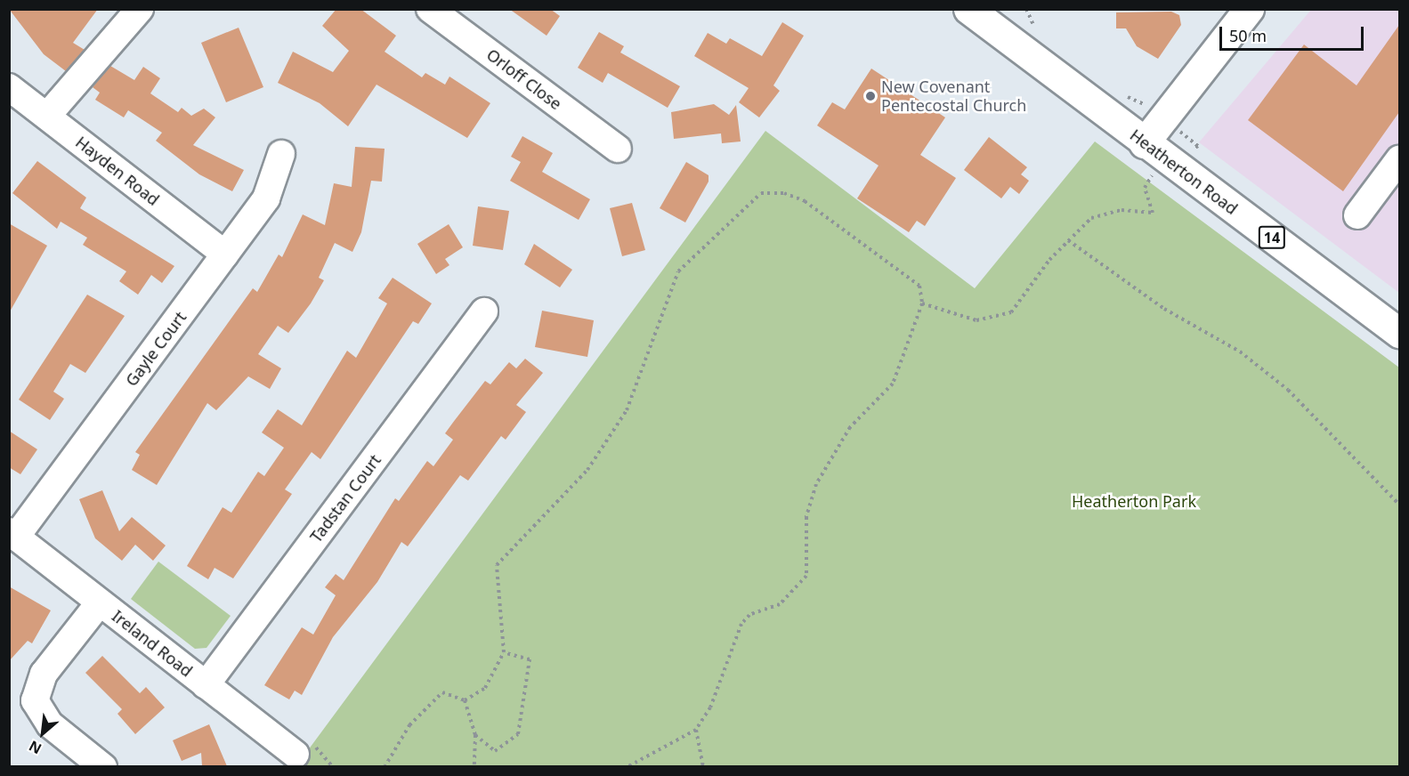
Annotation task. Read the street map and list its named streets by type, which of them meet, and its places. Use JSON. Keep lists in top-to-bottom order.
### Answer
{
  "streets": {
    "main road": ["Heatherton Road", "14"],
    "street": [
      "Orloff Close",
      "Hayden Road",
      "Gayle Court",
      "Tadstan Court",
      "Ireland Road"
    ]
  },
  "crossings": [
    ["Hayden Road", "Gayle Court"],
    ["Gayle Court", "Ireland Road"],
    ["Tadstan Court", "Ireland Road"]
  ],
  "parks": ["Heatherton Park"],
  "places": ["New Covenant Pentecostal Church"],
  "scale_bar": "50 m",
  "north": "bottom left"
}
